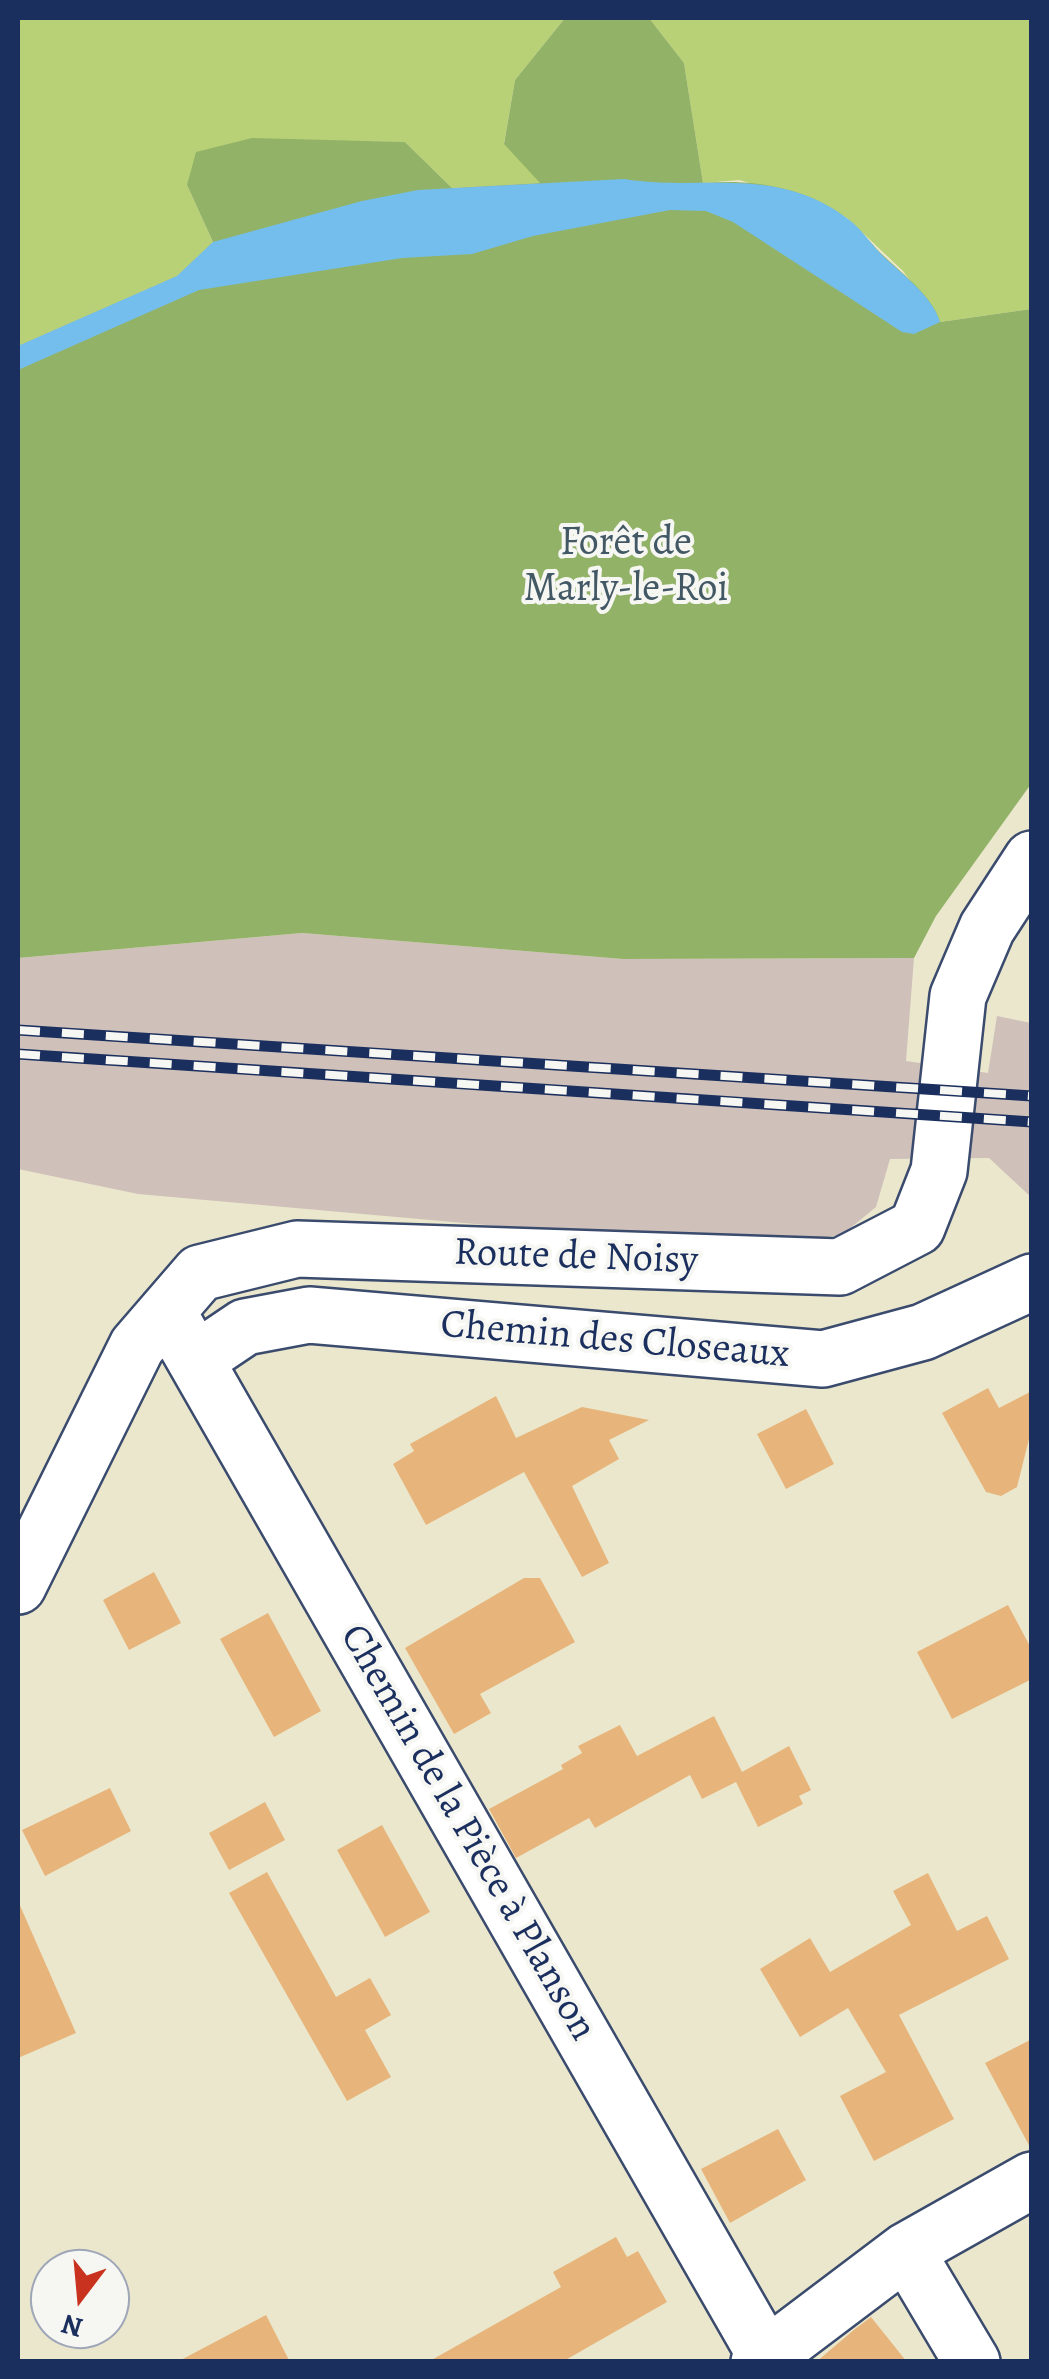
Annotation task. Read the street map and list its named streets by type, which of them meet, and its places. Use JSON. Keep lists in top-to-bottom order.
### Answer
{
  "streets": {
    "street": ["Route de Noisy", "Chemin des Closeaux", "Chemin de la Pièce à Planson"]
  },
  "crossings": [
    ["Route de Noisy", "Chemin de la Pièce à Planson"],
    ["Chemin des Closeaux", "Chemin de la Pièce à Planson"]
  ],
  "parks": ["Forêt de Marly-le-Roi"],
  "north": "bottom"
}
